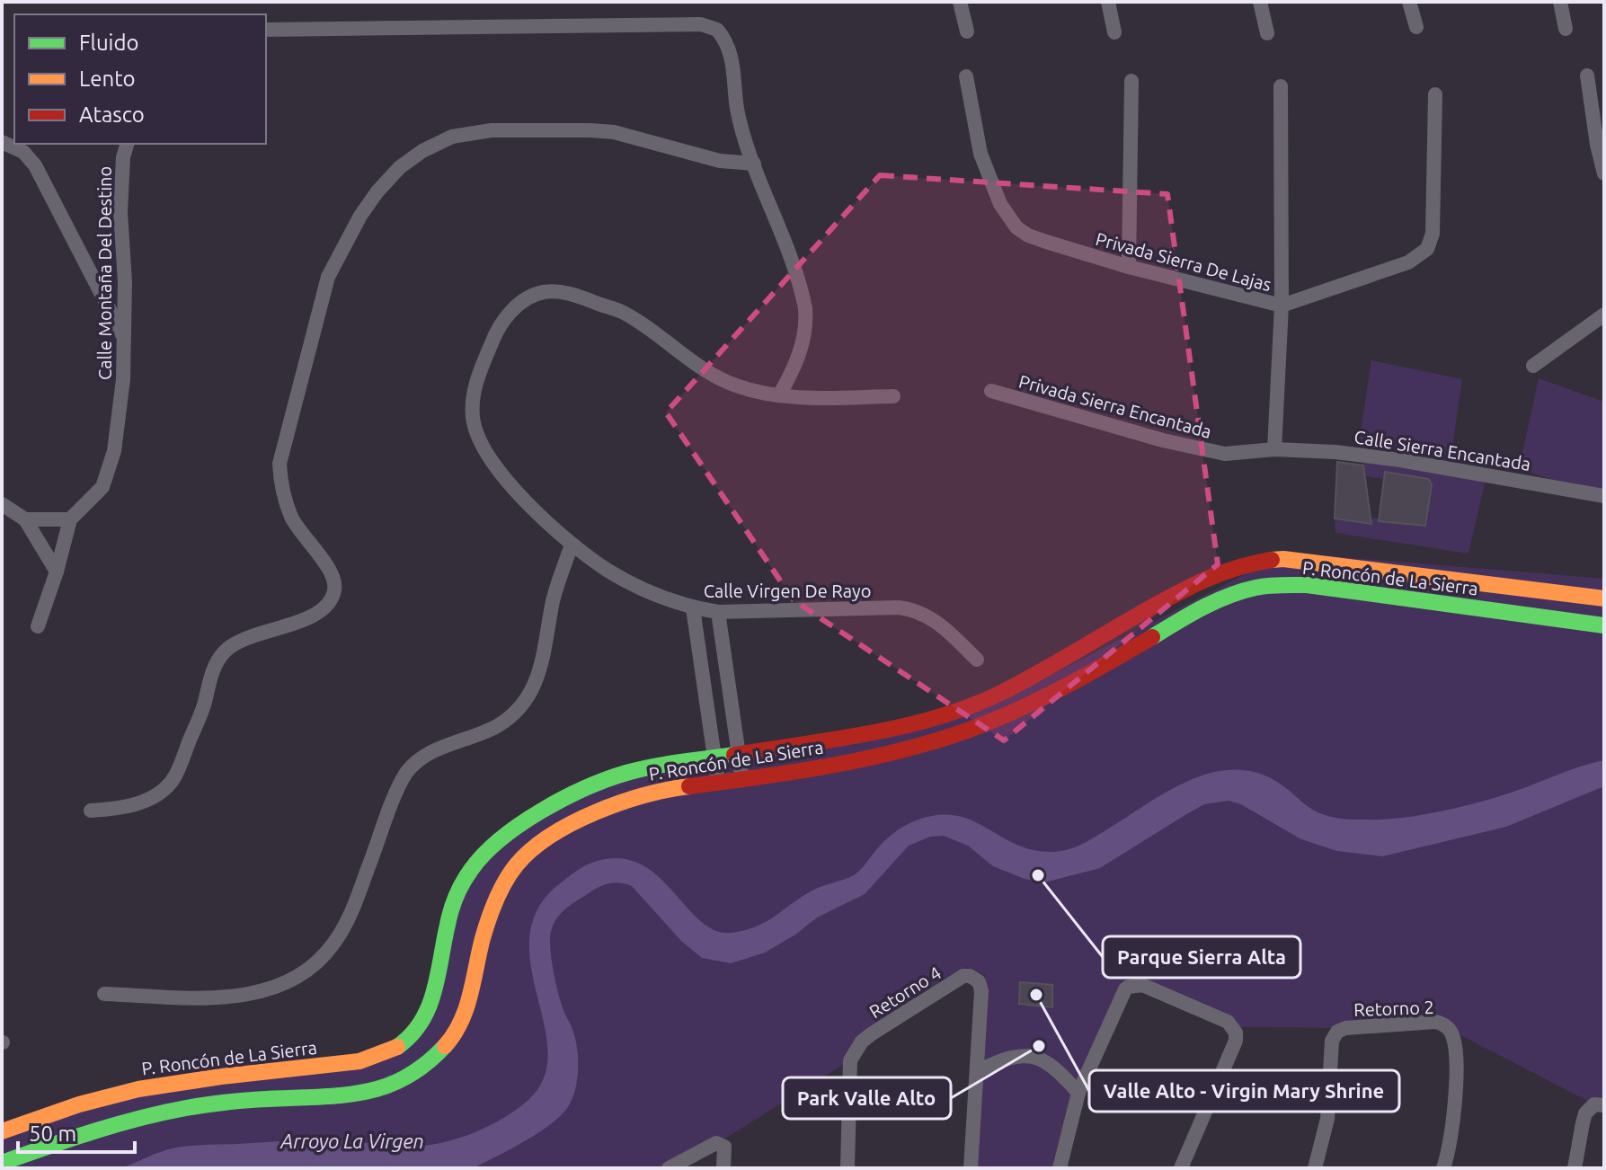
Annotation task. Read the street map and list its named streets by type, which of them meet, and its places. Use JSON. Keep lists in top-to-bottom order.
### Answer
{
  "streets": {
    "street": [
      "Privada Sierra De Lajas",
      "Calle Montaña Del Destino",
      "Privada Sierra Encantada",
      "Calle Sierra Encantada",
      "P. Roncón de La Sierra",
      "Calle Virgen De Rayo",
      "Retorno 4",
      "Retorno 2"
    ]
  },
  "crossings": [
    ["Privada Sierra Encantada", "Calle Sierra Encantada"]
  ],
  "water": ["Arroyo La Virgen"],
  "places": ["Parque Sierra Alta", "Valle Alto - Virgin Mary Shrine", "Park Valle Alto"],
  "legend": ["Fluido", "Lento", "Atasco"],
  "scale_bar": "50 m"
}
